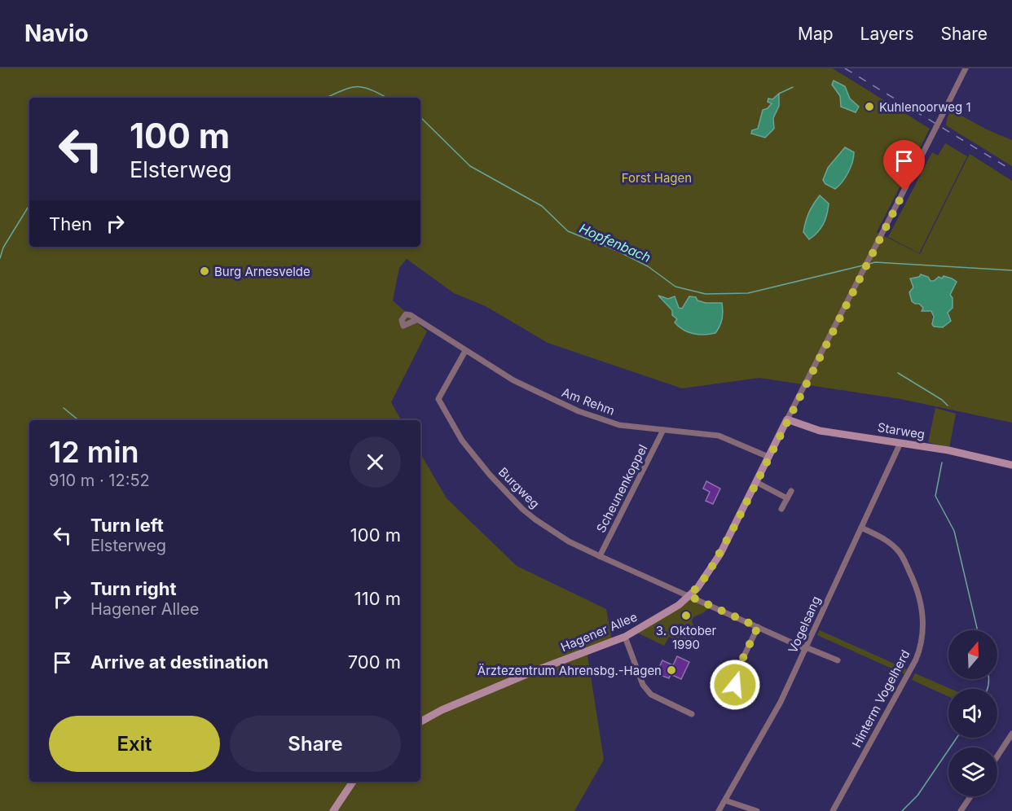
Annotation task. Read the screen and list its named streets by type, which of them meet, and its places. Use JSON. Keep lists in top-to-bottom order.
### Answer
{
  "streets": {
    "street": [
      "Am Rehm",
      "Starweg",
      "Burgweg",
      "Scheunenkoppel",
      "Vogelsang",
      "Hagener Allee",
      "Hinterm Vogelherd"
    ]
  },
  "crossings": [
    ["Am Rehm", "Burgweg"],
    ["Am Rehm", "Scheunenkoppel"],
    ["Am Rehm", "Hagener Allee"],
    ["Starweg", "Vogelsang"],
    ["Starweg", "Hagener Allee"],
    ["Burgweg", "Scheunenkoppel"],
    ["Burgweg", "Vogelsang"],
    ["Burgweg", "Hagener Allee"],
    ["Vogelsang", "Hinterm Vogelherd"]
  ],
  "water": ["Hopfenbach"],
  "parks": ["Forst Hagen"],
  "places": [
    "Kuhlenoorweg 1",
    "Burg Arnesvelde",
    "3. Oktober 1990",
    "Ärztezentrum Ahrensbg.-Hagen"
  ],
  "north": "top",
  "page": {
    "header": "Navio",
    "nav": ["Map", "Layers", "Share"],
    "turn": ["100 m", "Elsterweg"],
    "then": "Then",
    "heading": ["12 min", "910 m · 12:52"],
    "list": [
      {
        "name": "Turn left",
        "note": "Elsterweg",
        "value": "100 m"
      },
      {
        "name": "Turn right",
        "note": "Hagener Allee",
        "value": "110 m"
      },
      {
        "name": "Arrive at destination",
        "value": "700 m"
      }
    ],
    "buttons": ["Exit", "Share"]
  }
}
